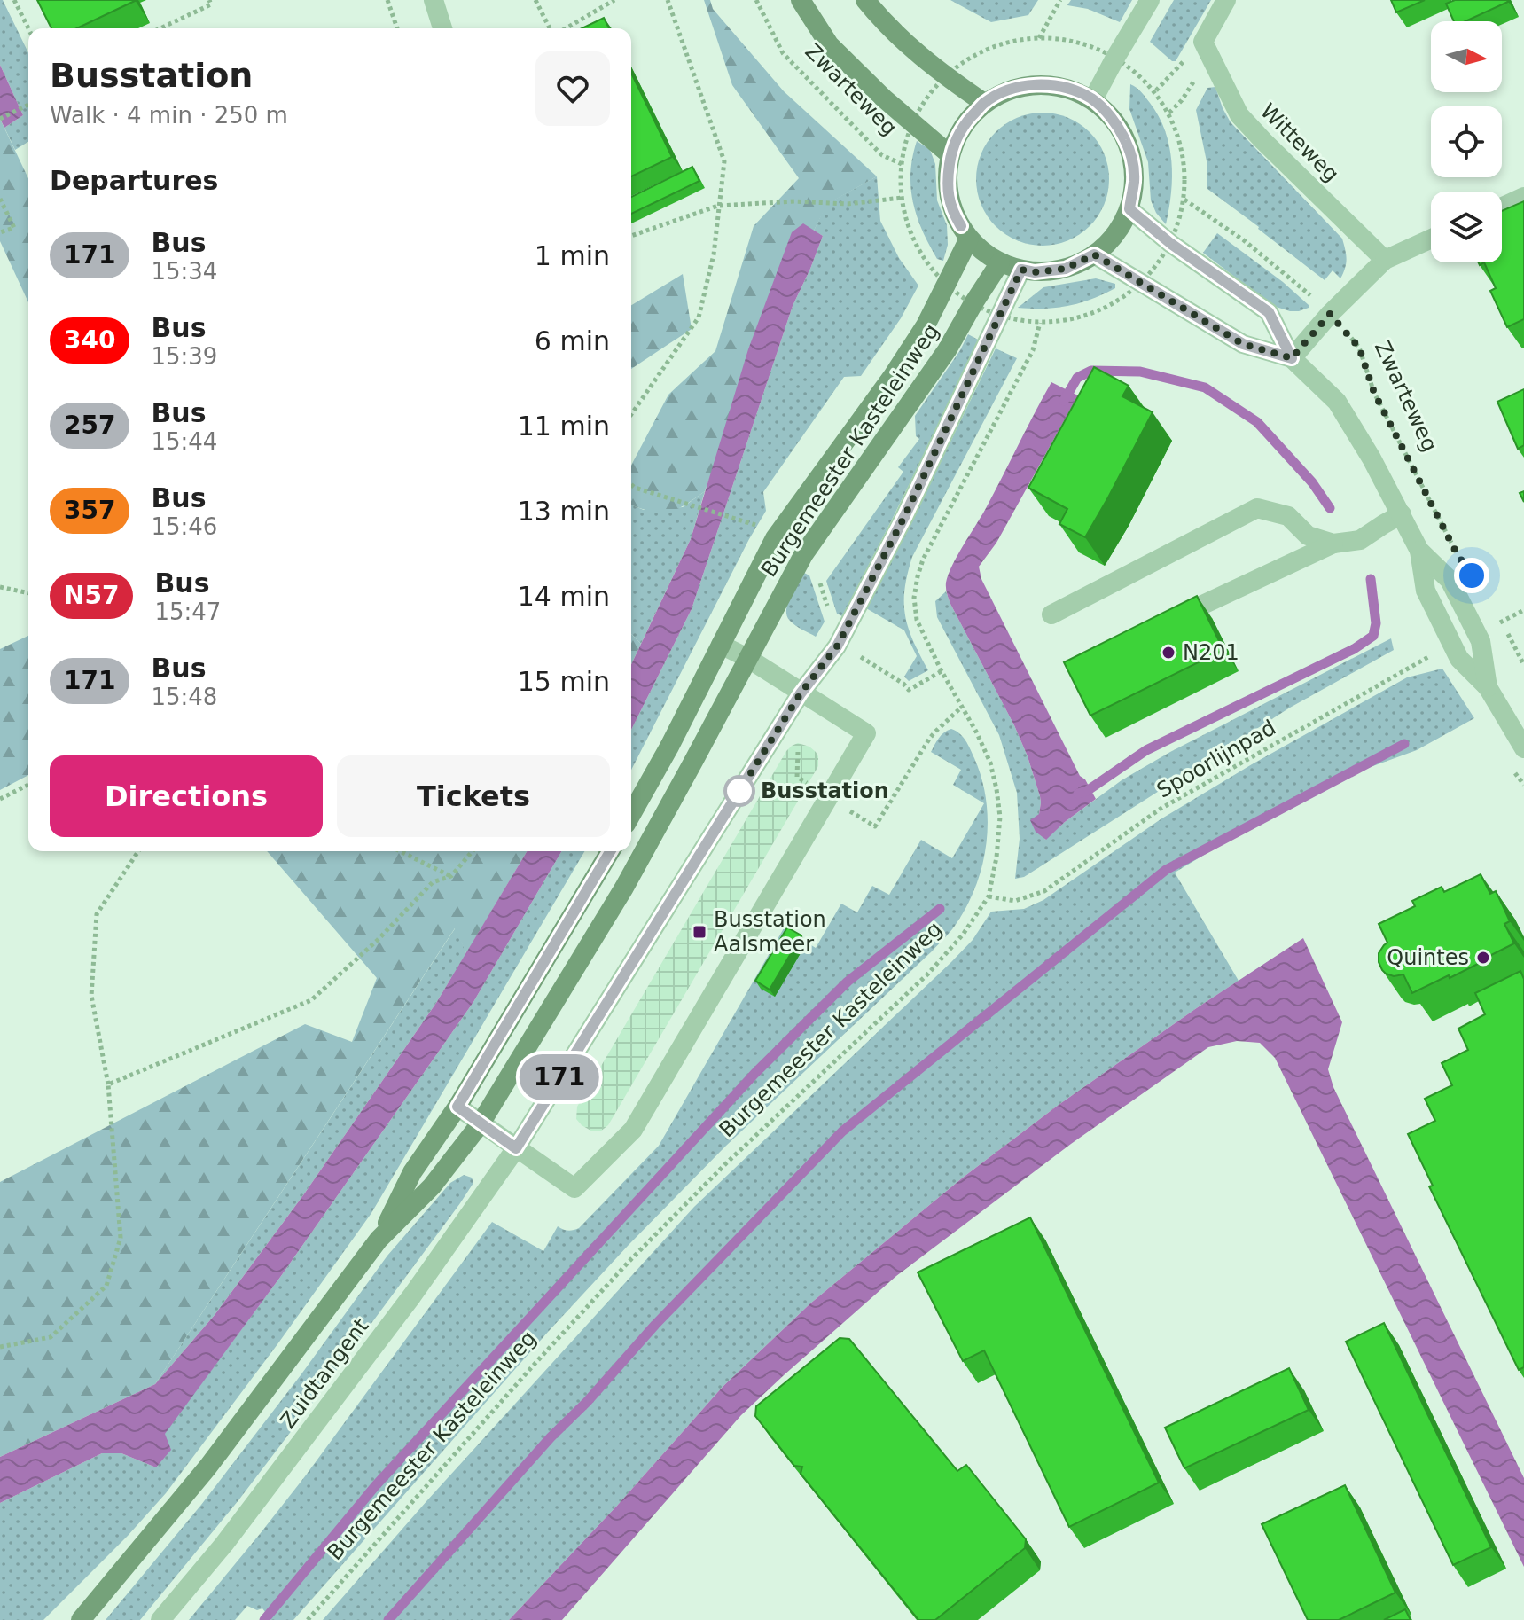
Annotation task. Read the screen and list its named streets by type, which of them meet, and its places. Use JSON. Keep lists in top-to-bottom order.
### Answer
{
  "streets": {
    "main road": ["Zwarteweg", "Burgemeester Kasteleinweg"],
    "street": ["Witteweg", "Zuidtangent"],
    "path": ["Spoorlijnpad"]
  },
  "crossings": [
    ["Zwarteweg", "Burgemeester Kasteleinweg"],
    ["Burgemeester Kasteleinweg", "Spoorlijnpad"]
  ],
  "places": {
    "other": ["N201", "Busstation", "Quintes"],
    "transit": ["Busstation Aalsmeer"]
  },
  "lines": ["bus line 171"],
  "north": "right",
  "page": {
    "on_map": "171",
    "heading": [
      ["Busstation", "Walk · 4 min · 250 m"],
      "Departures"
    ],
    "list": [
      {
        "mark": "171",
        "name": "Bus",
        "note": "15:34",
        "value": "1 min"
      },
      {
        "mark": "340",
        "name": "Bus",
        "note": "15:39",
        "value": "6 min"
      },
      {
        "mark": "257",
        "name": "Bus",
        "note": "15:44",
        "value": "11 min"
      },
      {
        "mark": "357",
        "name": "Bus",
        "note": "15:46",
        "value": "13 min"
      },
      {
        "mark": "N57",
        "name": "Bus",
        "note": "15:47",
        "value": "14 min"
      },
      {
        "mark": "171",
        "name": "Bus",
        "note": "15:48",
        "value": "15 min"
      }
    ],
    "buttons": ["Directions", "Tickets"]
  }
}
